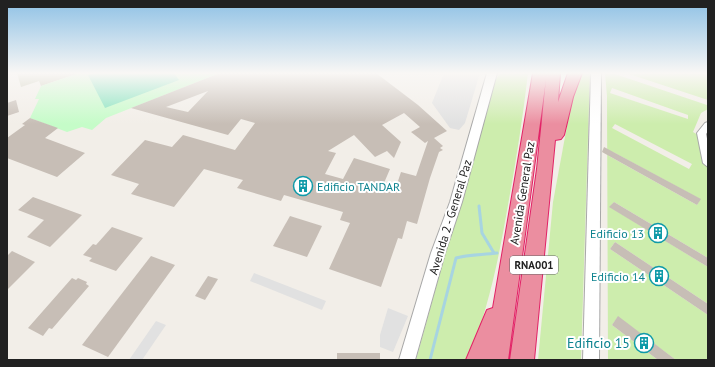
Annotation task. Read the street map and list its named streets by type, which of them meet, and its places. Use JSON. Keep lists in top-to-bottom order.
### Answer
{
  "streets": {
    "highway": ["Avenida General Paz", "RNA001"],
    "street": ["Avenida 2 - General Paz"]
  },
  "places": {
    "building": [
      "Edificio TANDAR",
      "Edificio 13",
      "Edificio 14",
      "Edificio 15"
    ]
  }
}
